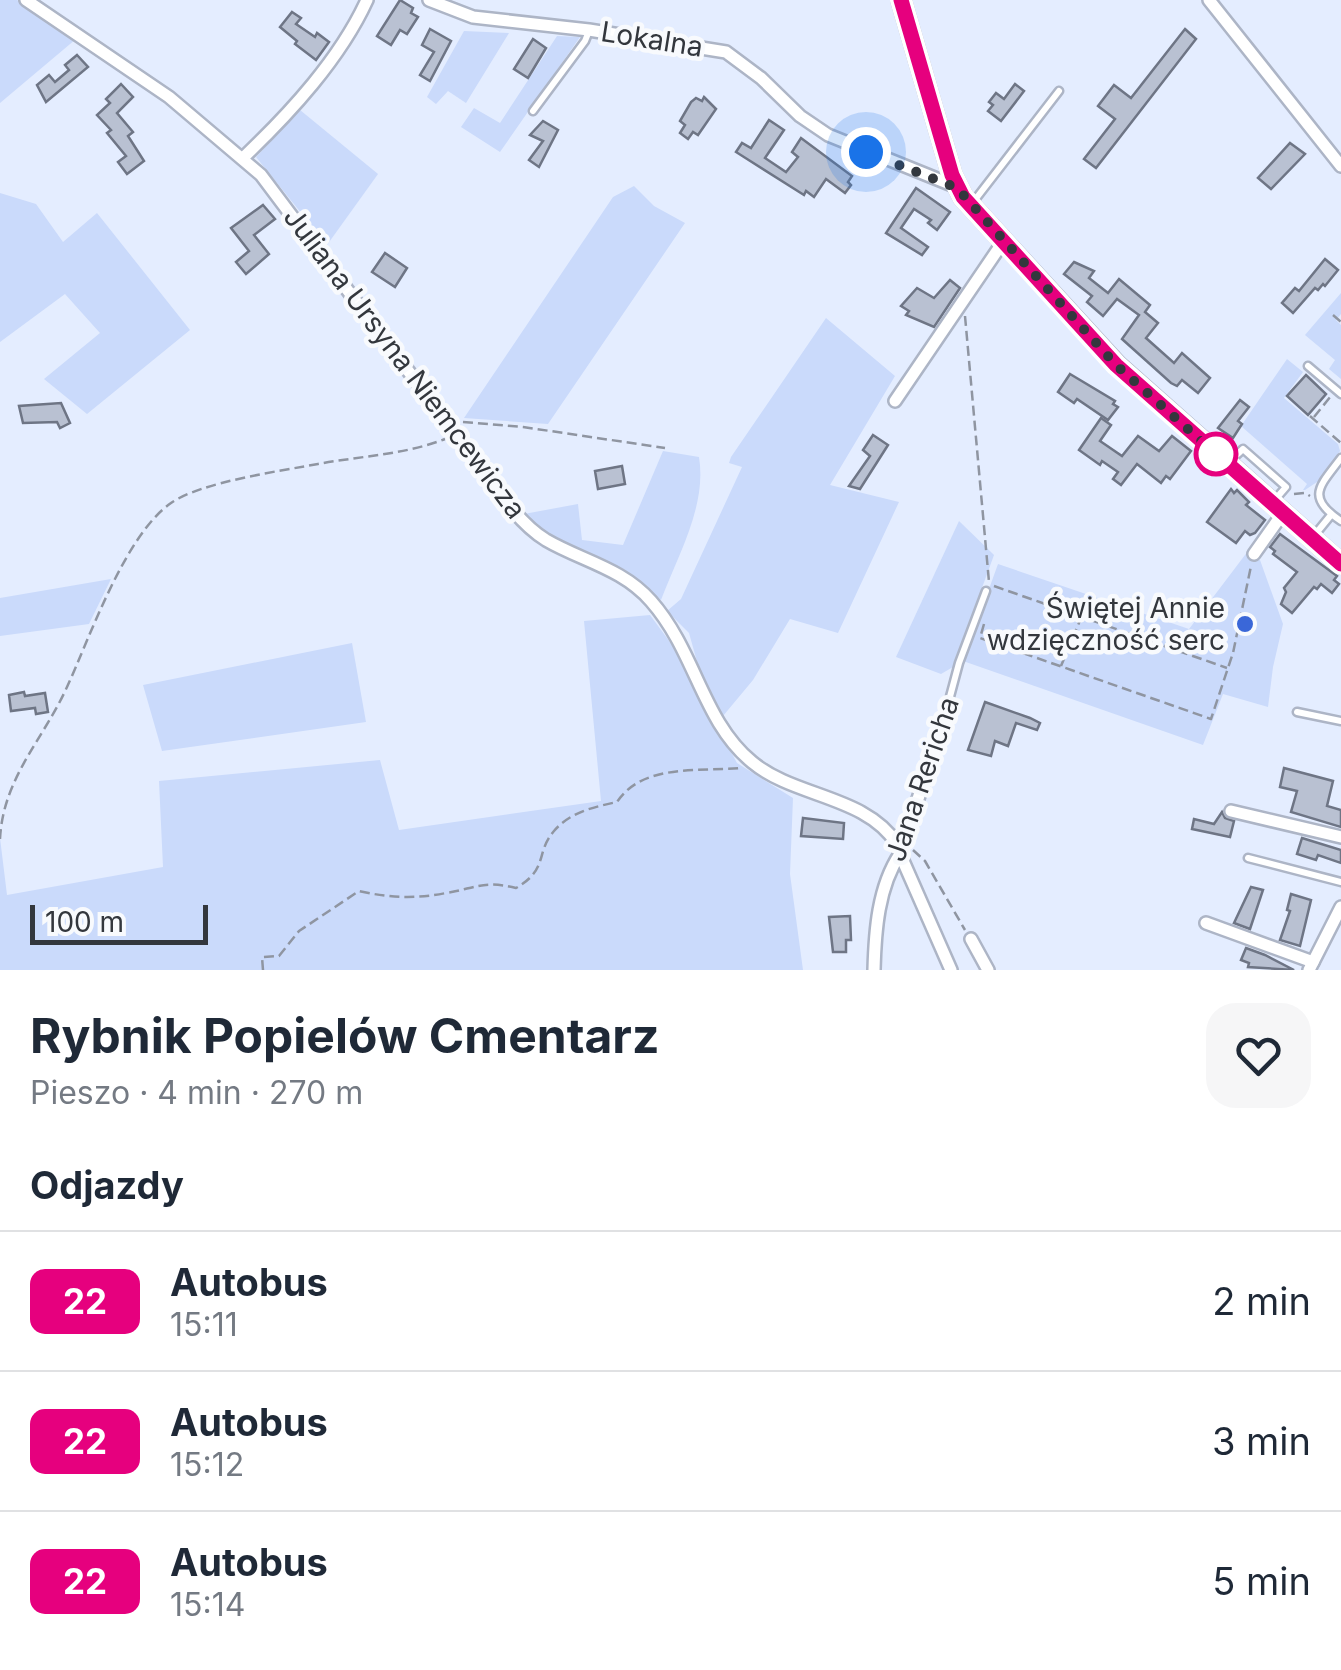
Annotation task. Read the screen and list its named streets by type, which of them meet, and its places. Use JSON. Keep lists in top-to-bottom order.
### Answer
{
  "streets": {
    "street": ["Lokalna", "Juliana Ursyna Niemcewicza", "Jana Rericha"]
  },
  "crossings": [
    ["Juliana Ursyna Niemcewicza", "Jana Rericha"]
  ],
  "places": ["Świętej Annie wdzięczność serc"],
  "lines": ["bus line 22"],
  "scale_bar": "100 m",
  "page": {
    "scale": "100 m",
    "heading": [
      ["Rybnik Popielów Cmentarz", "Pieszo · 4 min · 270 m"],
      "Odjazdy"
    ],
    "list": [
      {
        "mark": "22",
        "name": "Autobus",
        "note": "15:11",
        "value": "2 min"
      },
      {
        "mark": "22",
        "name": "Autobus",
        "note": "15:12",
        "value": "3 min"
      },
      {
        "mark": "22",
        "name": "Autobus",
        "note": "15:14",
        "value": "5 min"
      }
    ]
  }
}
